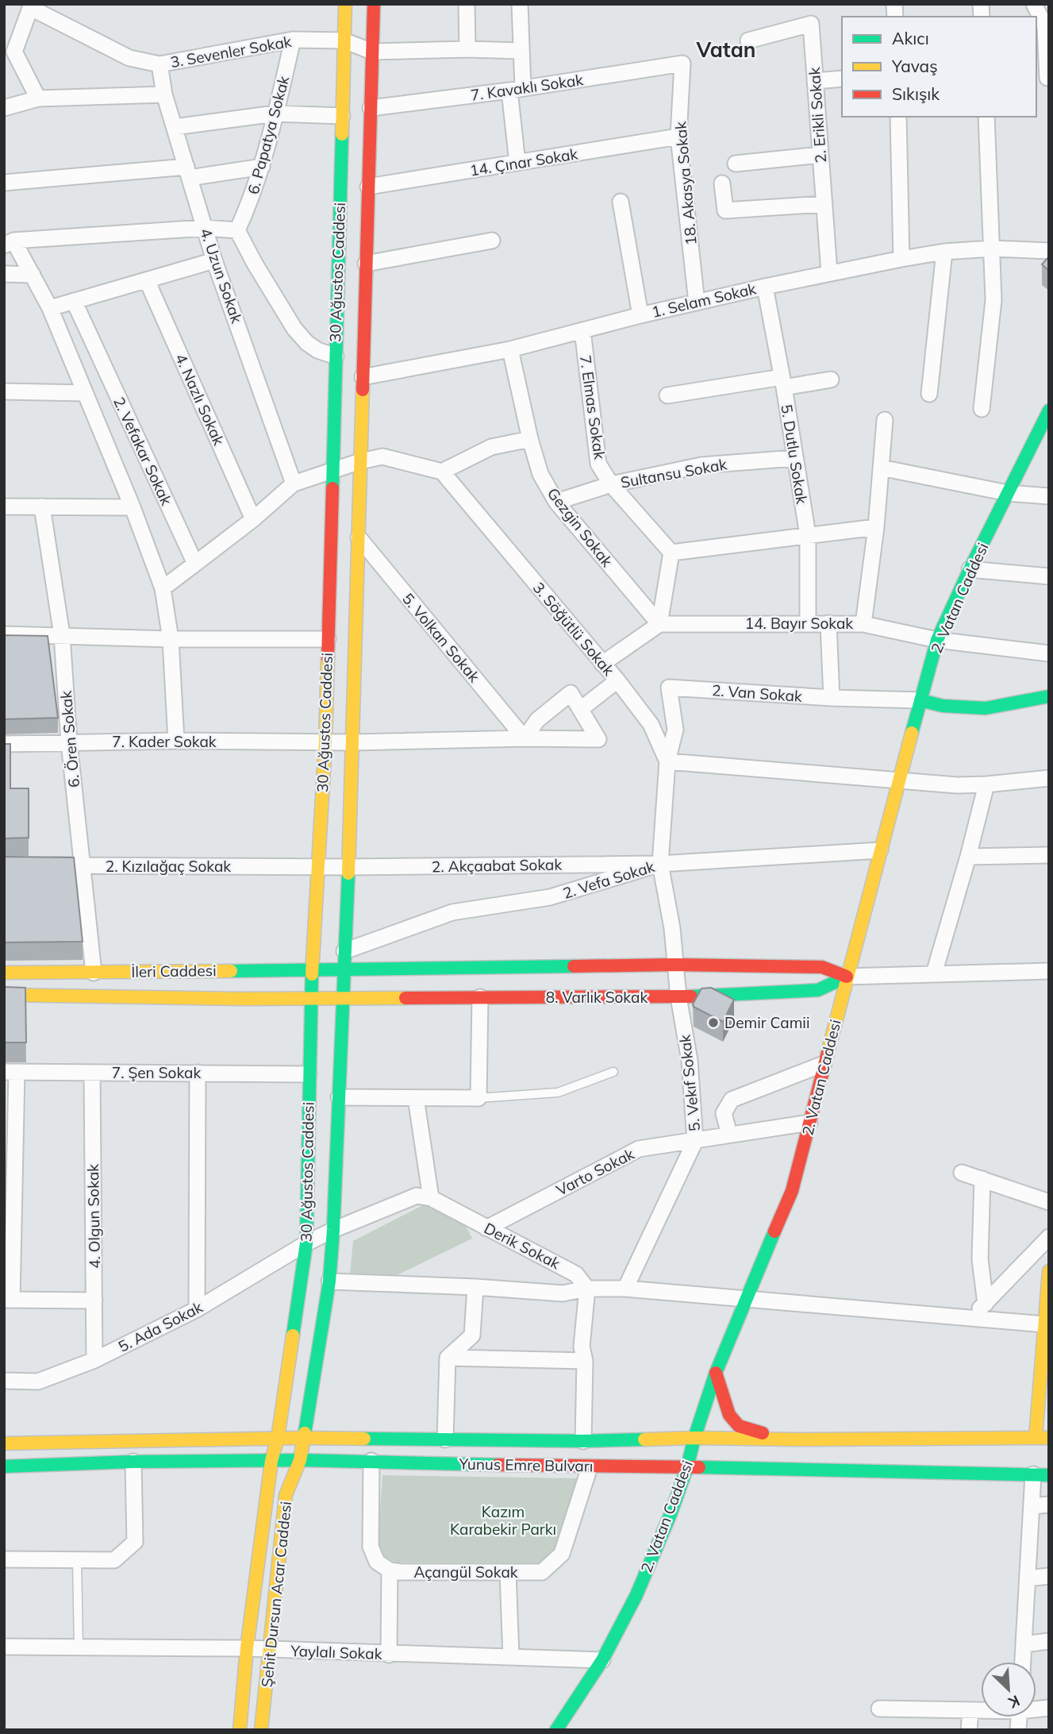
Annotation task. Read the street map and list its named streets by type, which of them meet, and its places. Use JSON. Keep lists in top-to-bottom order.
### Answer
{
  "streets": {
    "main road": [
      "30 Ağustos Caddesi",
      "2. Vatan Caddesi",
      "İleri Caddesi",
      "8. Varlık Sokak",
      "Yunus Emre Bulvarı",
      "Şehit Dursun Acar Caddesi"
    ],
    "street": [
      "3. Sevenler Sokak",
      "7. Kavaklı Sokak",
      "2. Erikli Sokak",
      "6. Papatya Sokak",
      "14. Çınar Sokak",
      "18. Akasya Sokak",
      "4. Uzun Sokak",
      "1. Selam Sokak",
      "4. Nazlı Sokak",
      "7. Elmas Sokak",
      "2. Vefakar Sokak",
      "5. Dutlu Sokak",
      "Sultansu Sokak",
      "Gezgin Sokak",
      "14. Bayır Sokak",
      "3. Söğütlü Sokak",
      "5. Volkan Sokak",
      "2. Van Sokak",
      "6. Ören Sokak",
      "7. Kader Sokak",
      "2. Akçaabat Sokak",
      "2. Kızılağaç Sokak",
      "2. Vefa Sokak",
      "7. Şen Sokak",
      "5. Vekıf Sokak",
      "Varto Sokak",
      "4. Olgun Sokak",
      "Derik Sokak",
      "5. Ada Sokak",
      "Açangül Sokak",
      "Yaylalı Sokak"
    ]
  },
  "crossings": [
    ["3. Sevenler Sokak", "6. Papatya Sokak"],
    ["3. Sevenler Sokak", "30 Ağustos Caddesi"],
    ["3. Sevenler Sokak", "4. Uzun Sokak"],
    ["7. Kavaklı Sokak", "18. Akasya Sokak"],
    ["7. Kavaklı Sokak", "30 Ağustos Caddesi"],
    ["2. Erikli Sokak", "1. Selam Sokak"],
    ["14. Çınar Sokak", "18. Akasya Sokak"],
    ["14. Çınar Sokak", "30 Ağustos Caddesi"],
    ["18. Akasya Sokak", "1. Selam Sokak"],
    ["30 Ağustos Caddesi", "1. Selam Sokak"],
    ["30 Ağustos Caddesi", "5. Volkan Sokak"],
    ["30 Ağustos Caddesi", "7. Kader Sokak"],
    ["30 Ağustos Caddesi", "2. Akçaabat Sokak"],
    ["30 Ağustos Caddesi", "2. Kızılağaç Sokak"],
    ["30 Ağustos Caddesi", "2. Vefa Sokak"],
    ["30 Ağustos Caddesi", "İleri Caddesi"],
    ["30 Ağustos Caddesi", "8. Varlık Sokak"],
    ["30 Ağustos Caddesi", "7. Şen Sokak"],
    ["30 Ağustos Caddesi", "5. Ada Sokak"],
    ["30 Ağustos Caddesi", "Yunus Emre Bulvarı"],
    ["30 Ağustos Caddesi", "Şehit Dursun Acar Caddesi"],
    ["1. Selam Sokak", "7. Elmas Sokak"],
    ["1. Selam Sokak", "5. Dutlu Sokak"],
    ["1. Selam Sokak", "Gezgin Sokak"],
    ["7. Elmas Sokak", "Sultansu Sokak"],
    ["5. Dutlu Sokak", "Sultansu Sokak"],
    ["5. Dutlu Sokak", "14. Bayır Sokak"],
    ["Sultansu Sokak", "Gezgin Sokak"],
    ["Gezgin Sokak", "14. Bayır Sokak"],
    ["2. Vatan Caddesi", "14. Bayır Sokak"],
    ["2. Vatan Caddesi", "2. Van Sokak"],
    ["2. Vatan Caddesi", "2. Vefa Sokak"],
    ["2. Vatan Caddesi", "8. Varlık Sokak"],
    ["2. Vatan Caddesi", "Varto Sokak"],
    ["2. Vatan Caddesi", "Yunus Emre Bulvarı"],
    ["2. Vatan Caddesi", "Yaylalı Sokak"],
    ["3. Söğütlü Sokak", "2. Van Sokak"],
    ["3. Söğütlü Sokak", "2. Akçaabat Sokak"],
    ["3. Söğütlü Sokak", "2. Vefa Sokak"],
    ["3. Söğütlü Sokak", "5. Vekıf Sokak"],
    ["6. Ören Sokak", "7. Kader Sokak"],
    ["6. Ören Sokak", "2. Kızılağaç Sokak"],
    ["6. Ören Sokak", "İleri Caddesi"],
    ["2. Akçaabat Sokak", "2. Kızılağaç Sokak"],
    ["2. Akçaabat Sokak", "2. Vefa Sokak"],
    ["2. Akçaabat Sokak", "5. Vekıf Sokak"],
    ["2. Vefa Sokak", "5. Vekıf Sokak"],
    ["İleri Caddesi", "8. Varlık Sokak"],
    ["8. Varlık Sokak", "5. Vekıf Sokak"],
    ["7. Şen Sokak", "4. Olgun Sokak"],
    ["5. Vekıf Sokak", "Varto Sokak"],
    ["Varto Sokak", "Derik Sokak"],
    ["4. Olgun Sokak", "5. Ada Sokak"],
    ["Yunus Emre Bulvarı", "Açangül Sokak"],
    ["Yunus Emre Bulvarı", "Şehit Dursun Acar Caddesi"],
    ["Şehit Dursun Acar Caddesi", "Yaylalı Sokak"]
  ],
  "districts": ["Vatan"],
  "parks": ["Kazım Karabekir Parkı"],
  "places": ["Demir Camii"],
  "legend": ["Akıcı", "Yavaş", "Sıkışık"],
  "north": "bottom right"
}
